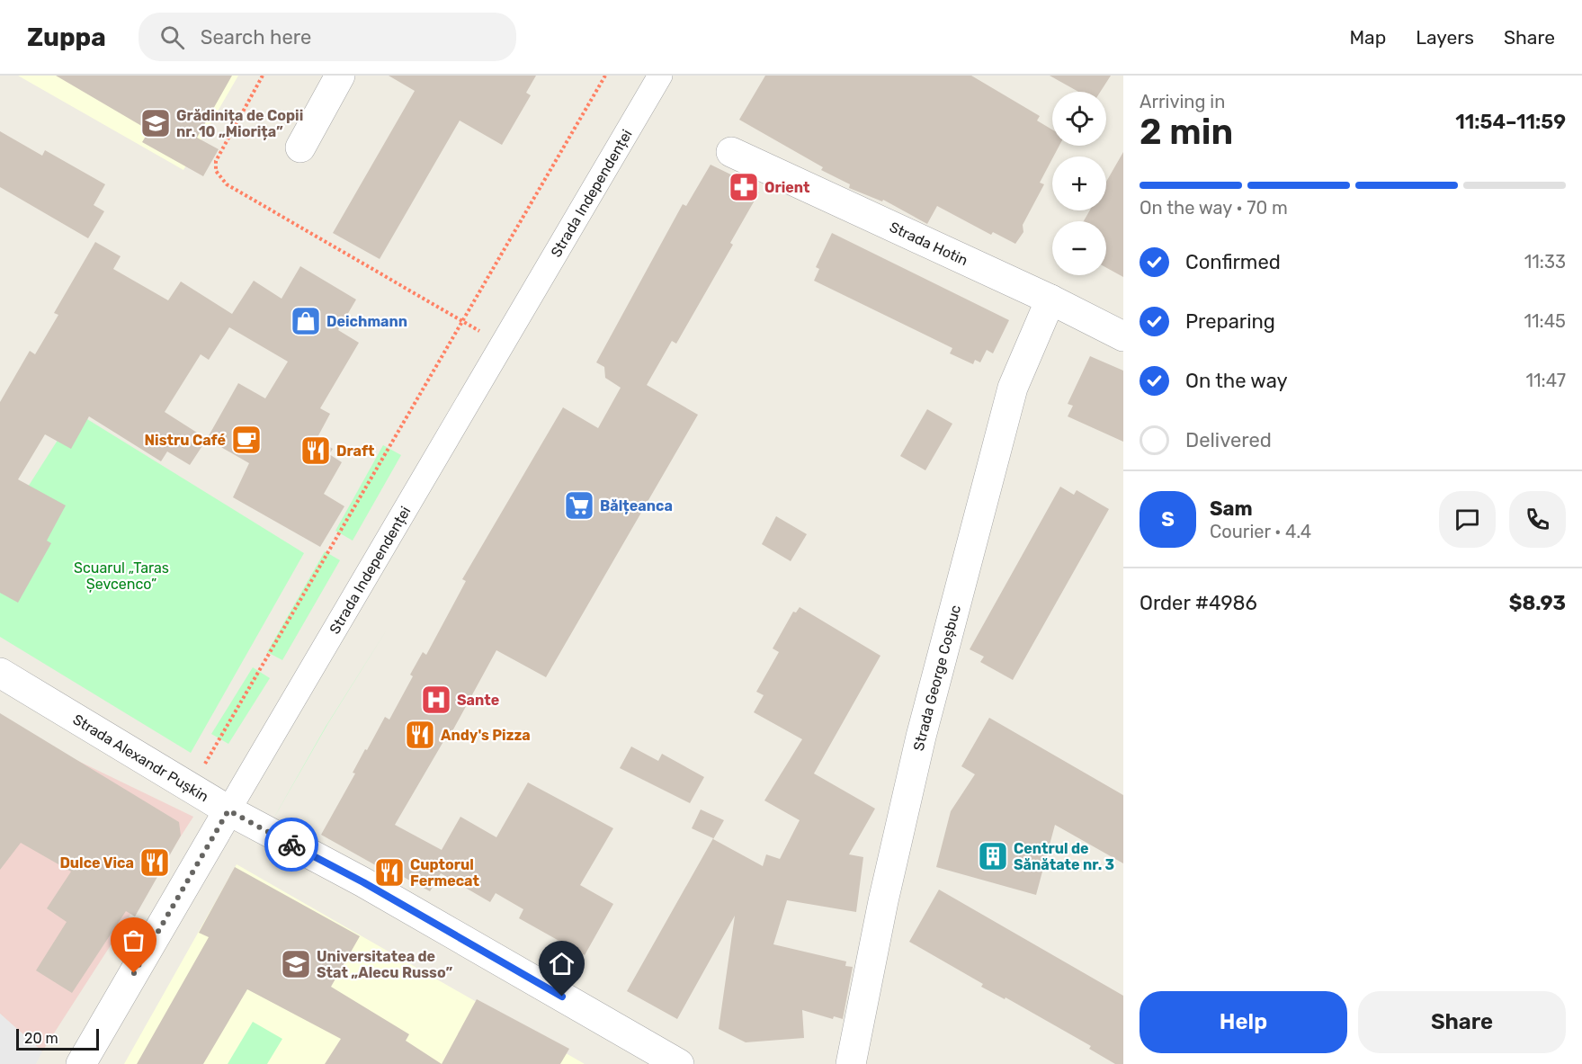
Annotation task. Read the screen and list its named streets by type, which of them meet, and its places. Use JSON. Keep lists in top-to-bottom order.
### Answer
{
  "streets": {
    "street": [
      "Strada Independenței",
      "Strada Hotin",
      "Strada George Coșbuc",
      "Strada Alexandr Pușkin"
    ]
  },
  "crossings": [
    ["Strada Independenței", "Strada Alexandr Pușkin"],
    ["Strada Hotin", "Strada George Coșbuc"]
  ],
  "parks": ["Scuarul „Taras Șevcenco”"],
  "places": {
    "school or university": ["Grădinița de Copii nr. 10 „Miorița”", "Universitatea de Stat „Alecu Russo”"],
    "pharmacy": ["Orient"],
    "shop": ["Deichmann"],
    "cafe": ["Nistru Café"],
    "restaurant": [
      "Draft",
      "Andy's Pizza",
      "Dulce Vica",
      "Cuptorul Fermecat"
    ],
    "supermarket": ["Bălțeanca"],
    "hospital": ["Sante"],
    "building": ["Centrul de Sănătate nr. 3"]
  },
  "scale_bar": "20 m",
  "page": {
    "header": "Zuppa",
    "search": "Search here",
    "nav": ["Map", "Layers", "Share"],
    "heading": ["2 min", "Arriving in", "11:54–11:59"],
    "panel": [
      "Sam",
      "Courier · 4.4",
      "Order #4986",
      "$8.93"
    ],
    "map_buttons": ["+", "−"],
    "bar": "On the way · 70 m",
    "list": [
      ["Confirmed", "11:33"],
      ["Preparing", "11:45"],
      ["On the way", "11:47"],
      "Delivered"
    ],
    "round": "S",
    "buttons": ["Help", "Share"],
    "scale": "20 m"
  }
}
